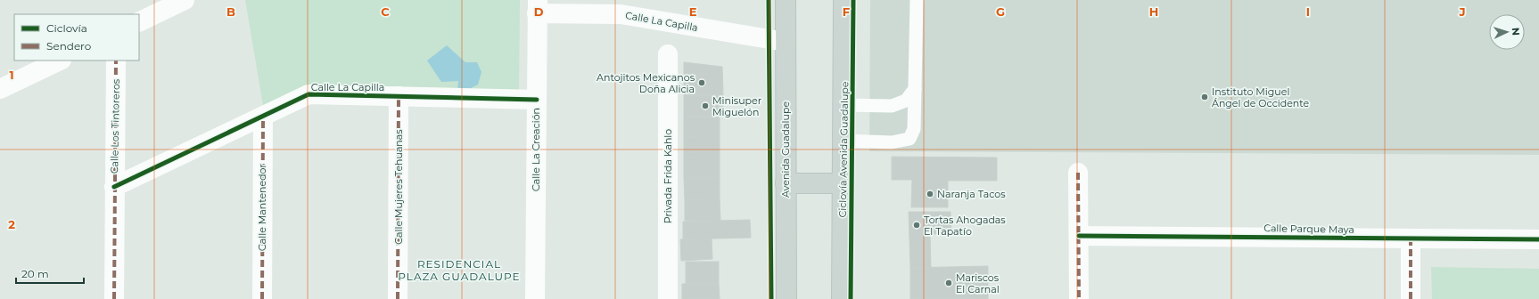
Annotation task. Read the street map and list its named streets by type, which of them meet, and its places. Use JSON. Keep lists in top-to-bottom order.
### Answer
{
  "streets": {
    "main road": ["Avenida Guadalupe"],
    "street": [
      "Calle La Capilla",
      "Calle Los Tintoreros",
      "Calle La Creación",
      "Privada Frida Kahlo",
      "Calle Mujeres Tehuanas",
      "Calle Mantenedor",
      "Calle Parque Maya"
    ],
    "cycle path": ["Ciclovía Avenida Guadalupe"]
  },
  "crossings": [
    ["Calle La Capilla", "Calle Los Tintoreros"],
    ["Calle La Capilla", "Calle La Creación"],
    ["Calle La Capilla", "Avenida Guadalupe"],
    ["Calle La Capilla", "Calle Mujeres Tehuanas"],
    ["Calle La Capilla", "Calle Mantenedor"]
  ],
  "districts": ["RESIDENCIAL PLAZA GUADALUPE"],
  "places": [
    "Antojitos Mexicanos Doña Alicia",
    "Instituto Miguel Ángel de Occidente",
    "Minisuper Miguelón",
    "Naranja Tacos",
    "Tortas Ahogadas El Tapatío",
    "Mariscos El Carnal"
  ],
  "legend": ["Ciclovía", "Sendero"],
  "scale_bar": "20 m",
  "north": "right",
  "grid": {
    "columns": [
      "B",
      "C",
      "D",
      "E",
      "F",
      "G",
      "H",
      "I",
      "J"
    ],
    "rows": ["1", "2"]
  }
}
